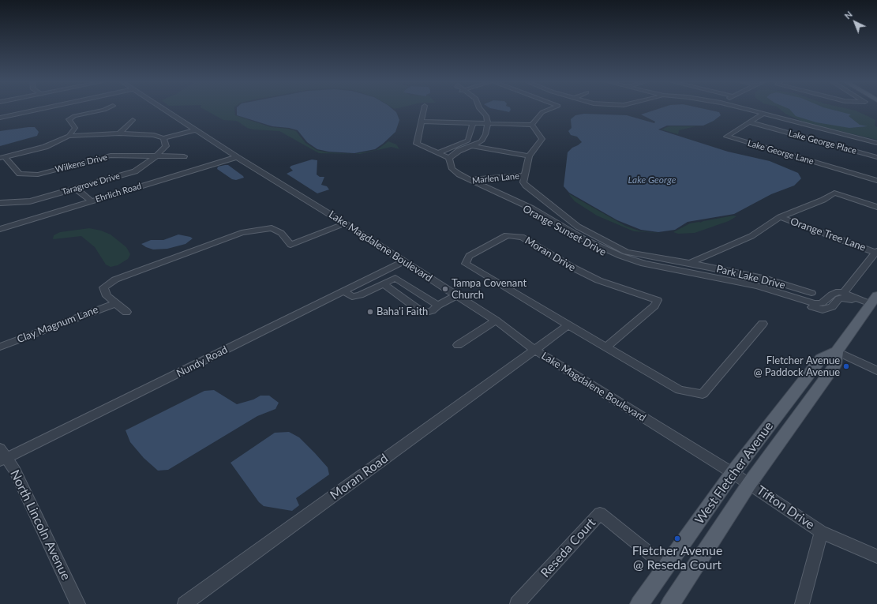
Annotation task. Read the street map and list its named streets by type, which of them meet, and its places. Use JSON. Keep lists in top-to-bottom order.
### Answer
{
  "streets": {
    "main road": ["West Fletcher Avenue"],
    "street": [
      "Lake George Place",
      "Lake George Lane",
      "Wilkens Drive",
      "Marlen Lane",
      "Taragrove Drive",
      "Ehrlich Road",
      "Orange Sunset Drive",
      "Orange Tree Lane",
      "Lake Magdalene Boulevard",
      "Moran Drive",
      "Park Lake Drive",
      "Clay Magnum Lane",
      "Nundy Road",
      "Moran Road",
      "Tifton Drive",
      "North Lincoln Avenue",
      "Reseda Court"
    ]
  },
  "crossings": [
    ["Lake George Place", "Lake George Lane"],
    ["Wilkens Drive", "Taragrove Drive"],
    ["Marlen Lane", "Orange Sunset Drive"],
    ["Marlen Lane", "Park Lake Drive"],
    ["Ehrlich Road", "Lake Magdalene Boulevard"],
    ["Orange Sunset Drive", "West Fletcher Avenue"],
    ["Lake Magdalene Boulevard", "Nundy Road"],
    ["Lake Magdalene Boulevard", "West Fletcher Avenue"],
    ["Lake Magdalene Boulevard", "Moran Road"],
    ["Lake Magdalene Boulevard", "Tifton Drive"],
    ["Moran Drive", "Moran Road"],
    ["Nundy Road", "North Lincoln Avenue"],
    ["West Fletcher Avenue", "Tifton Drive"],
    ["West Fletcher Avenue", "Reseda Court"]
  ],
  "water": ["Lake George"],
  "places": [
    "Tampa Covenant Church",
    "Baha'i Faith",
    "Fletcher Avenue @ Paddock Avenue",
    "Fletcher Avenue @ Reseda Court"
  ],
  "north": "top left"
}
